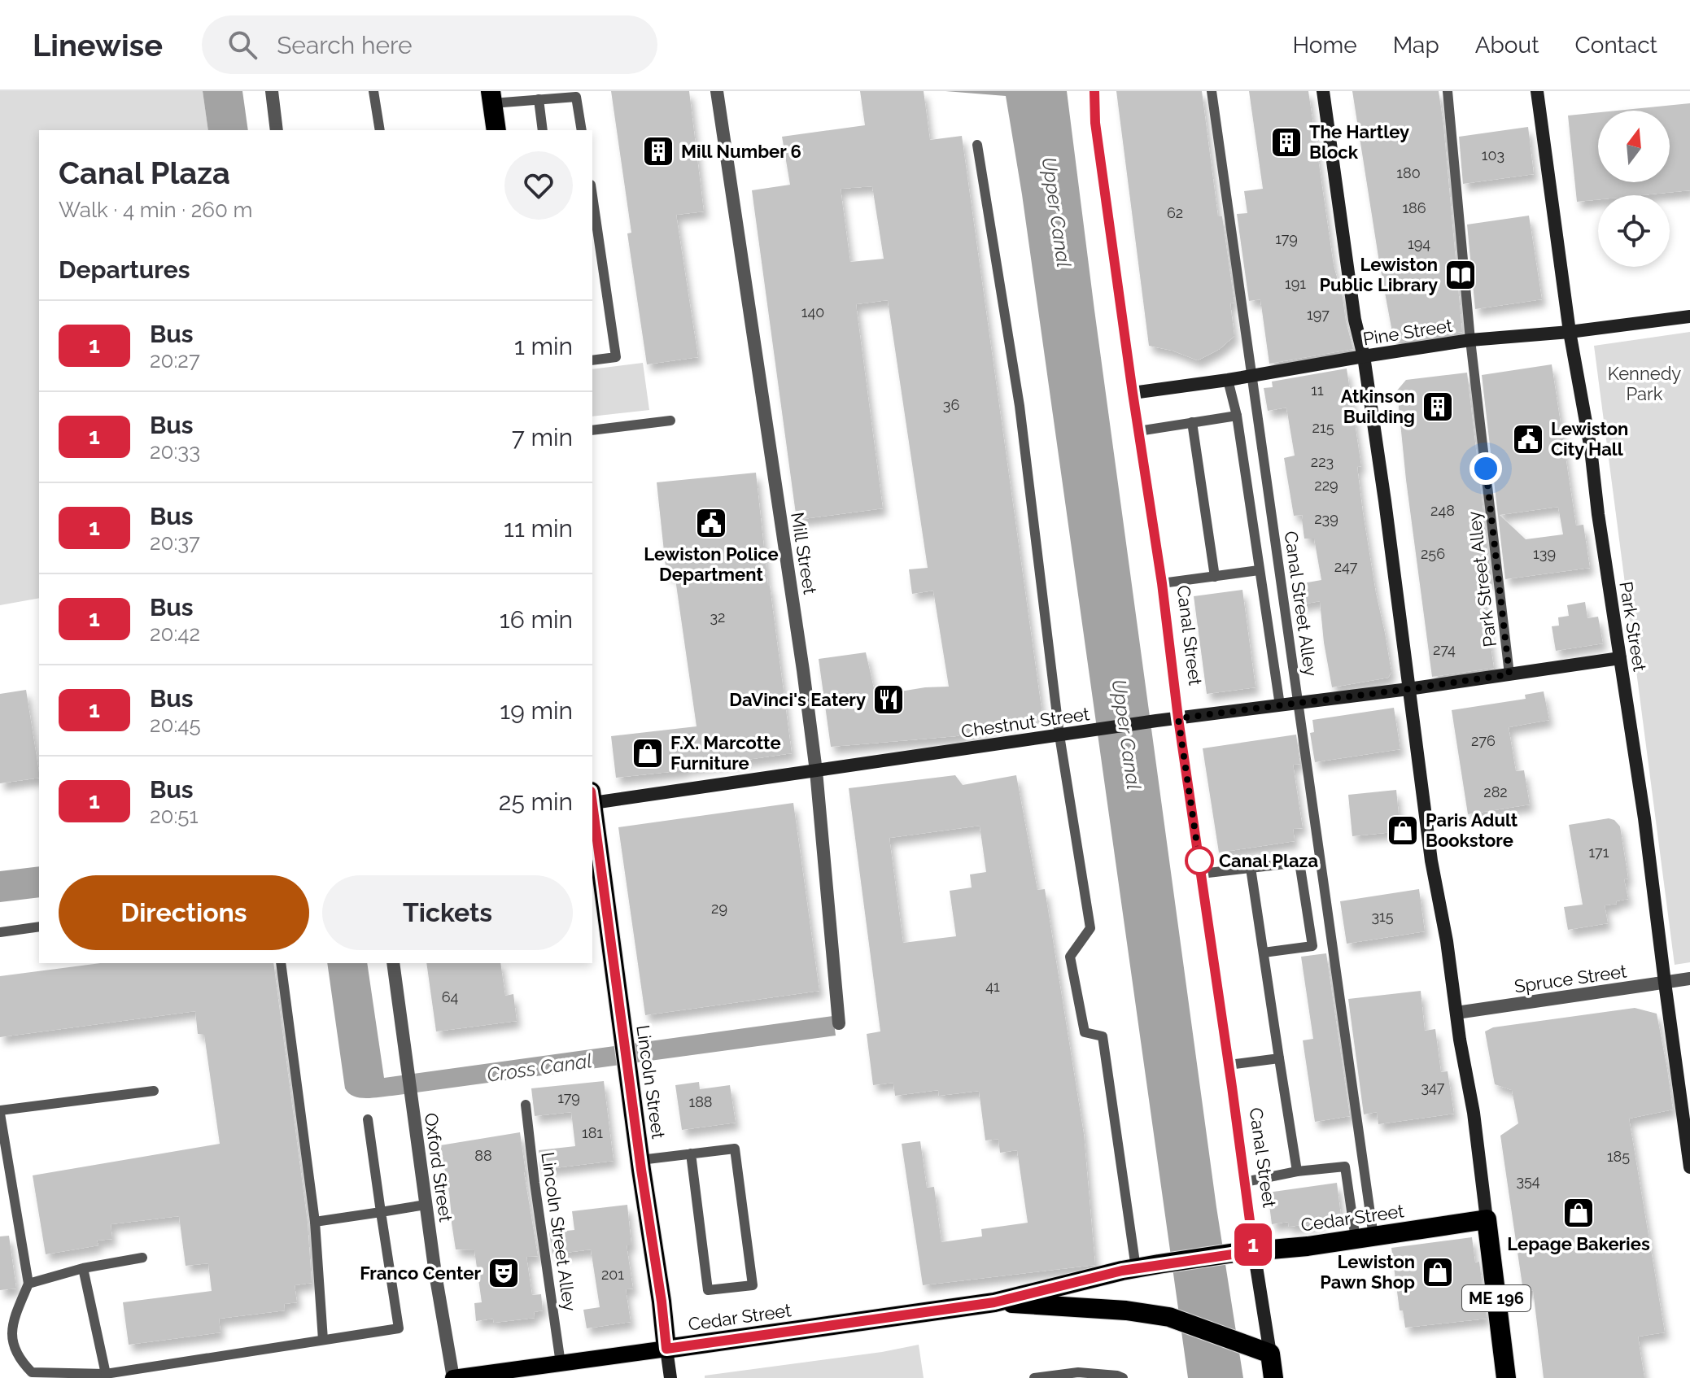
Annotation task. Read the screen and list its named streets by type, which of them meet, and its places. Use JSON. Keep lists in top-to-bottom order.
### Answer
{
  "streets": {
    "highway": [
      "Canal Street",
      "Lincoln Street",
      "Cedar Street",
      "ME 196"
    ],
    "main road": ["Pine Street", "Park Street", "Chestnut Street"],
    "street": ["Mill Street", "Spruce Street", "Oxford Street"],
    "lane": ["Park Street Alley", "Canal Street Alley", "Lincoln Street Alley"]
  },
  "crossings": [
    ["Pine Street", "Park Street Alley"],
    ["Pine Street", "Canal Street Alley"],
    ["Pine Street", "Park Street"],
    ["Pine Street", "Canal Street"],
    ["Pine Street", "ME 196"],
    ["Mill Street", "Chestnut Street"],
    ["Park Street Alley", "Chestnut Street"],
    ["Canal Street Alley", "Chestnut Street"],
    ["Canal Street Alley", "Cedar Street"],
    ["Park Street", "Chestnut Street"],
    ["Park Street", "Spruce Street"],
    ["Canal Street", "Chestnut Street"],
    ["Canal Street", "Cedar Street"],
    ["Chestnut Street", "ME 196"],
    ["Spruce Street", "ME 196"],
    ["Lincoln Street", "Cedar Street"],
    ["Oxford Street", "Cedar Street"],
    ["Cedar Street", "Lincoln Street Alley"],
    ["Cedar Street", "ME 196"]
  ],
  "water": ["Upper Canal", "Cross Canal"],
  "parks": ["Kennedy Park"],
  "places": {
    "building": ["The Hartley Block", "Mill Number 6", "Atkinson Building"],
    "library": ["Lewiston Public Library"],
    "public building": ["Lewiston City Hall", "Lewiston Police Department"],
    "restaurant": ["DaVinci's Eatery"],
    "shop": [
      "F.X. Marcotte Furniture",
      "Paris Adult Bookstore",
      "Lepage Bakeries",
      "Lewiston Pawn Shop"
    ],
    "other": ["Canal Plaza"],
    "theatre": ["Franco Center"]
  },
  "lines": ["bus line 1"],
  "house_numbers": [
    "103",
    "180",
    "186",
    "62",
    "179",
    "194",
    "191",
    "140",
    "197",
    "11",
    "36",
    "215",
    "223",
    "229",
    "248",
    "239",
    "256",
    "139",
    "247",
    "32",
    "274",
    "276",
    "282",
    "171",
    "29",
    "315",
    "41",
    "64",
    "347",
    "179",
    "188",
    "181",
    "88",
    "185",
    "354",
    "201"
  ],
  "north": "top",
  "page": {
    "header": "Linewise",
    "search": "Search here",
    "nav": [
      "Home",
      "Map",
      "About",
      "Contact"
    ],
    "on_map": "1",
    "heading": [
      ["Canal Plaza", "Walk · 4 min · 260 m"],
      "Departures"
    ],
    "list": [
      {
        "mark": "1",
        "name": "Bus",
        "note": "20:27",
        "value": "1 min"
      },
      {
        "mark": "1",
        "name": "Bus",
        "note": "20:33",
        "value": "7 min"
      },
      {
        "mark": "1",
        "name": "Bus",
        "note": "20:37",
        "value": "11 min"
      },
      {
        "mark": "1",
        "name": "Bus",
        "note": "20:42",
        "value": "16 min"
      },
      {
        "mark": "1",
        "name": "Bus",
        "note": "20:45",
        "value": "19 min"
      },
      {
        "mark": "1",
        "name": "Bus",
        "note": "20:51",
        "value": "25 min"
      }
    ],
    "buttons": ["Directions", "Tickets"]
  }
}
